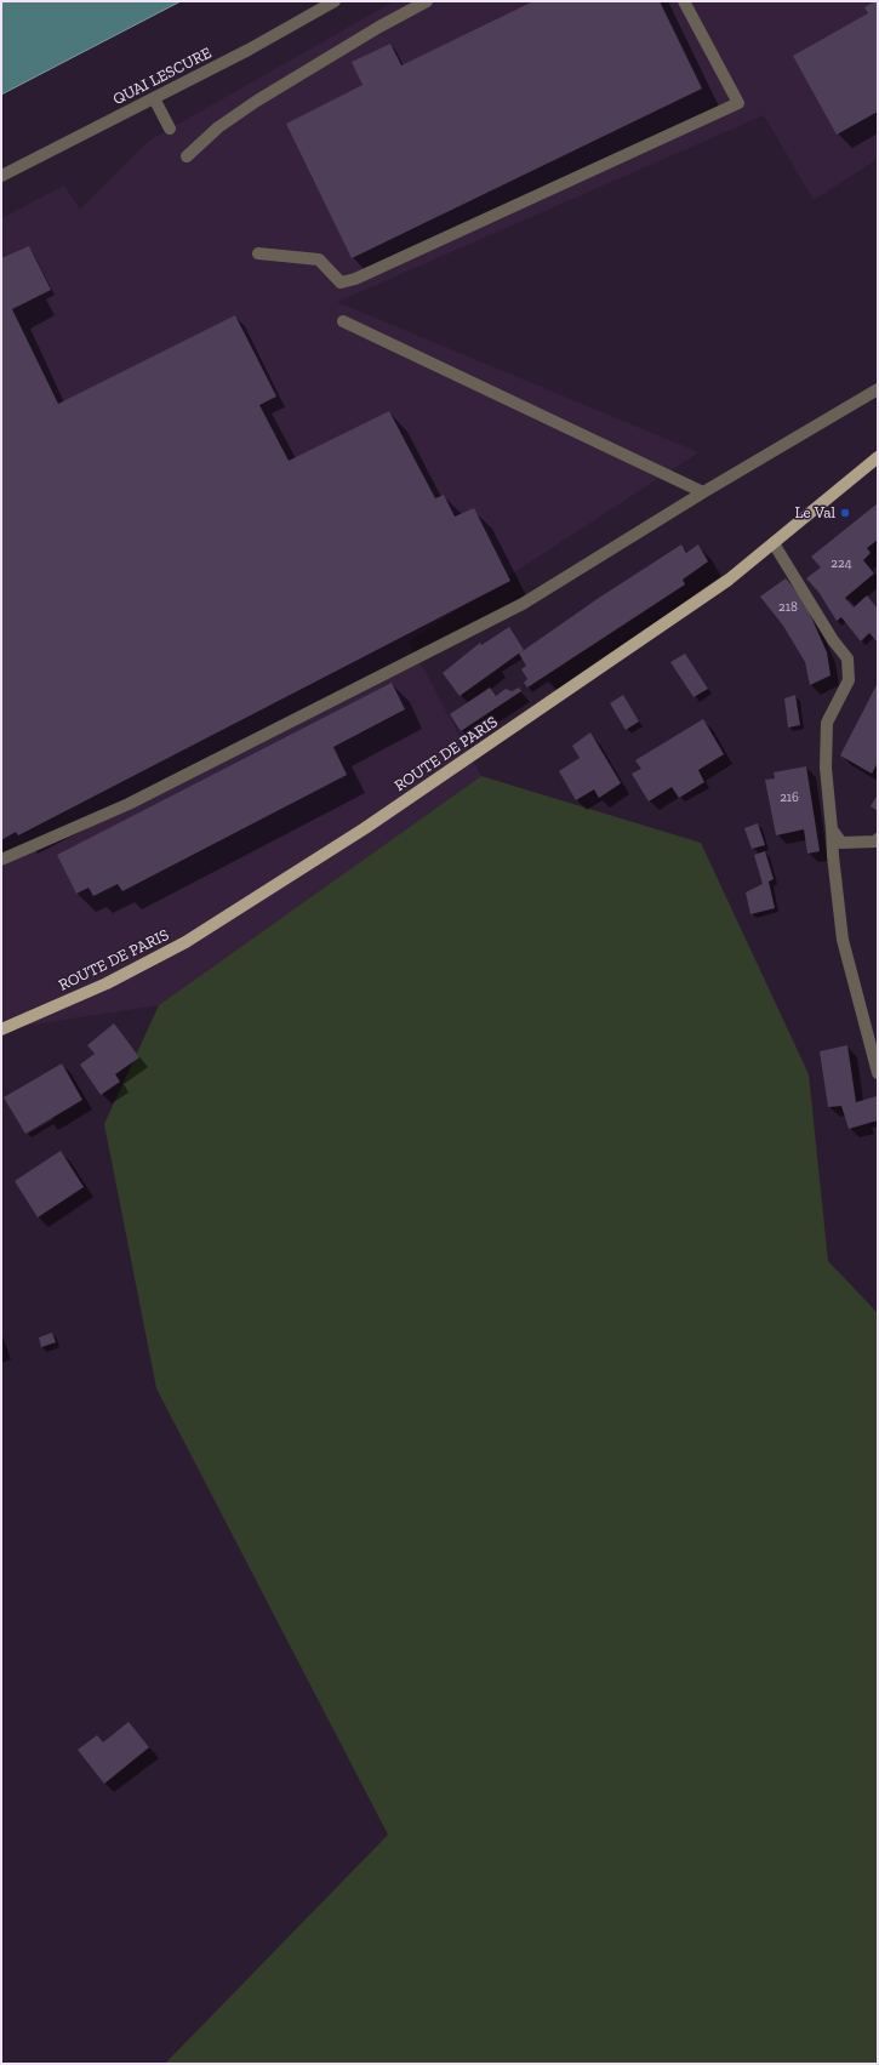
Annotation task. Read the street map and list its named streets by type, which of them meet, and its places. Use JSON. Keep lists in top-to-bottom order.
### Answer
{
  "streets": {
    "main road": ["ROUTE DE PARIS"],
    "street": ["QUAI LESCURE"]
  },
  "places": ["Le Val"],
  "house_numbers": ["224", "218", "216"]
}
